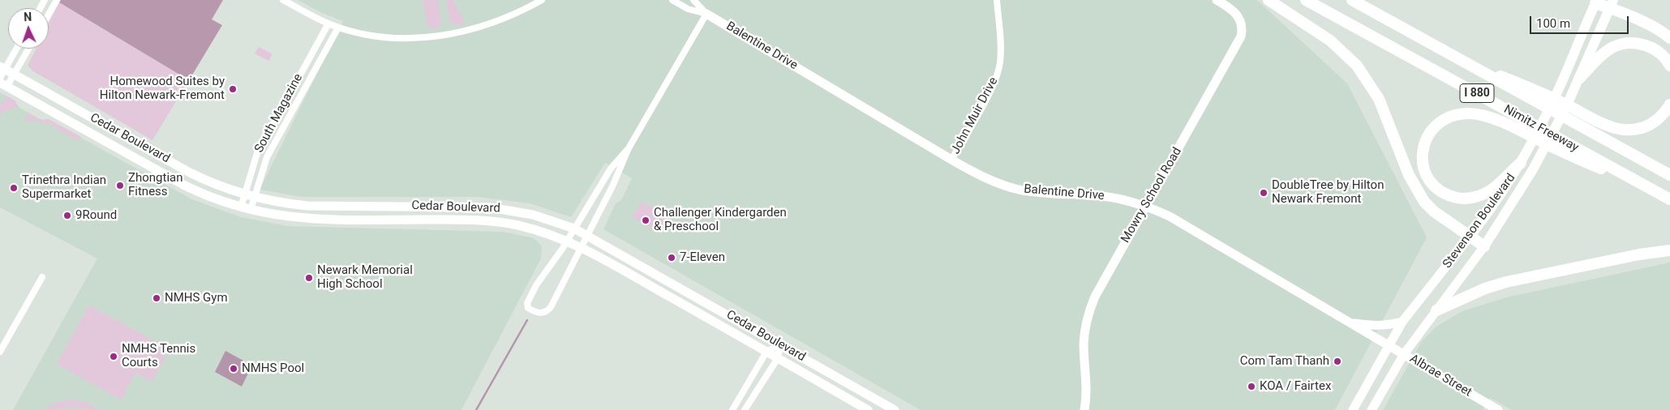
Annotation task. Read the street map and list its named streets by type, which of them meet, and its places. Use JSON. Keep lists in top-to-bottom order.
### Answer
{
  "streets": {
    "highway": ["I 880", "Nimitz Freeway"],
    "main road": [
      "Balentine Drive",
      "Cedar Boulevard",
      "Mowry School Road",
      "Stevenson Boulevard",
      "Albrae Street"
    ],
    "street": ["South Magazine", "John Muir Drive"]
  },
  "crossings": [
    ["Balentine Drive", "John Muir Drive"],
    ["Balentine Drive", "Mowry School Road"],
    ["Balentine Drive", "Stevenson Boulevard"],
    ["Balentine Drive", "Albrae Street"],
    ["South Magazine", "Cedar Boulevard"],
    ["Stevenson Boulevard", "Albrae Street"]
  ],
  "places": [
    "Homewood Suites by Hilton Newark-Fremont",
    "Zhongtian Fitness",
    "Trinethra Indian Supermarket",
    "DoubleTree by Hilton Newark Fremont",
    "9Round",
    "Challenger Kindergarden & Preschool",
    "7-Eleven",
    "Newark Memorial High School",
    "NMHS Gym",
    "NMHS Tennis Courts",
    "Com Tam Thanh",
    "NMHS Pool",
    "KOA / Fairtex"
  ],
  "scale_bar": "100 m",
  "north": "top"
}
